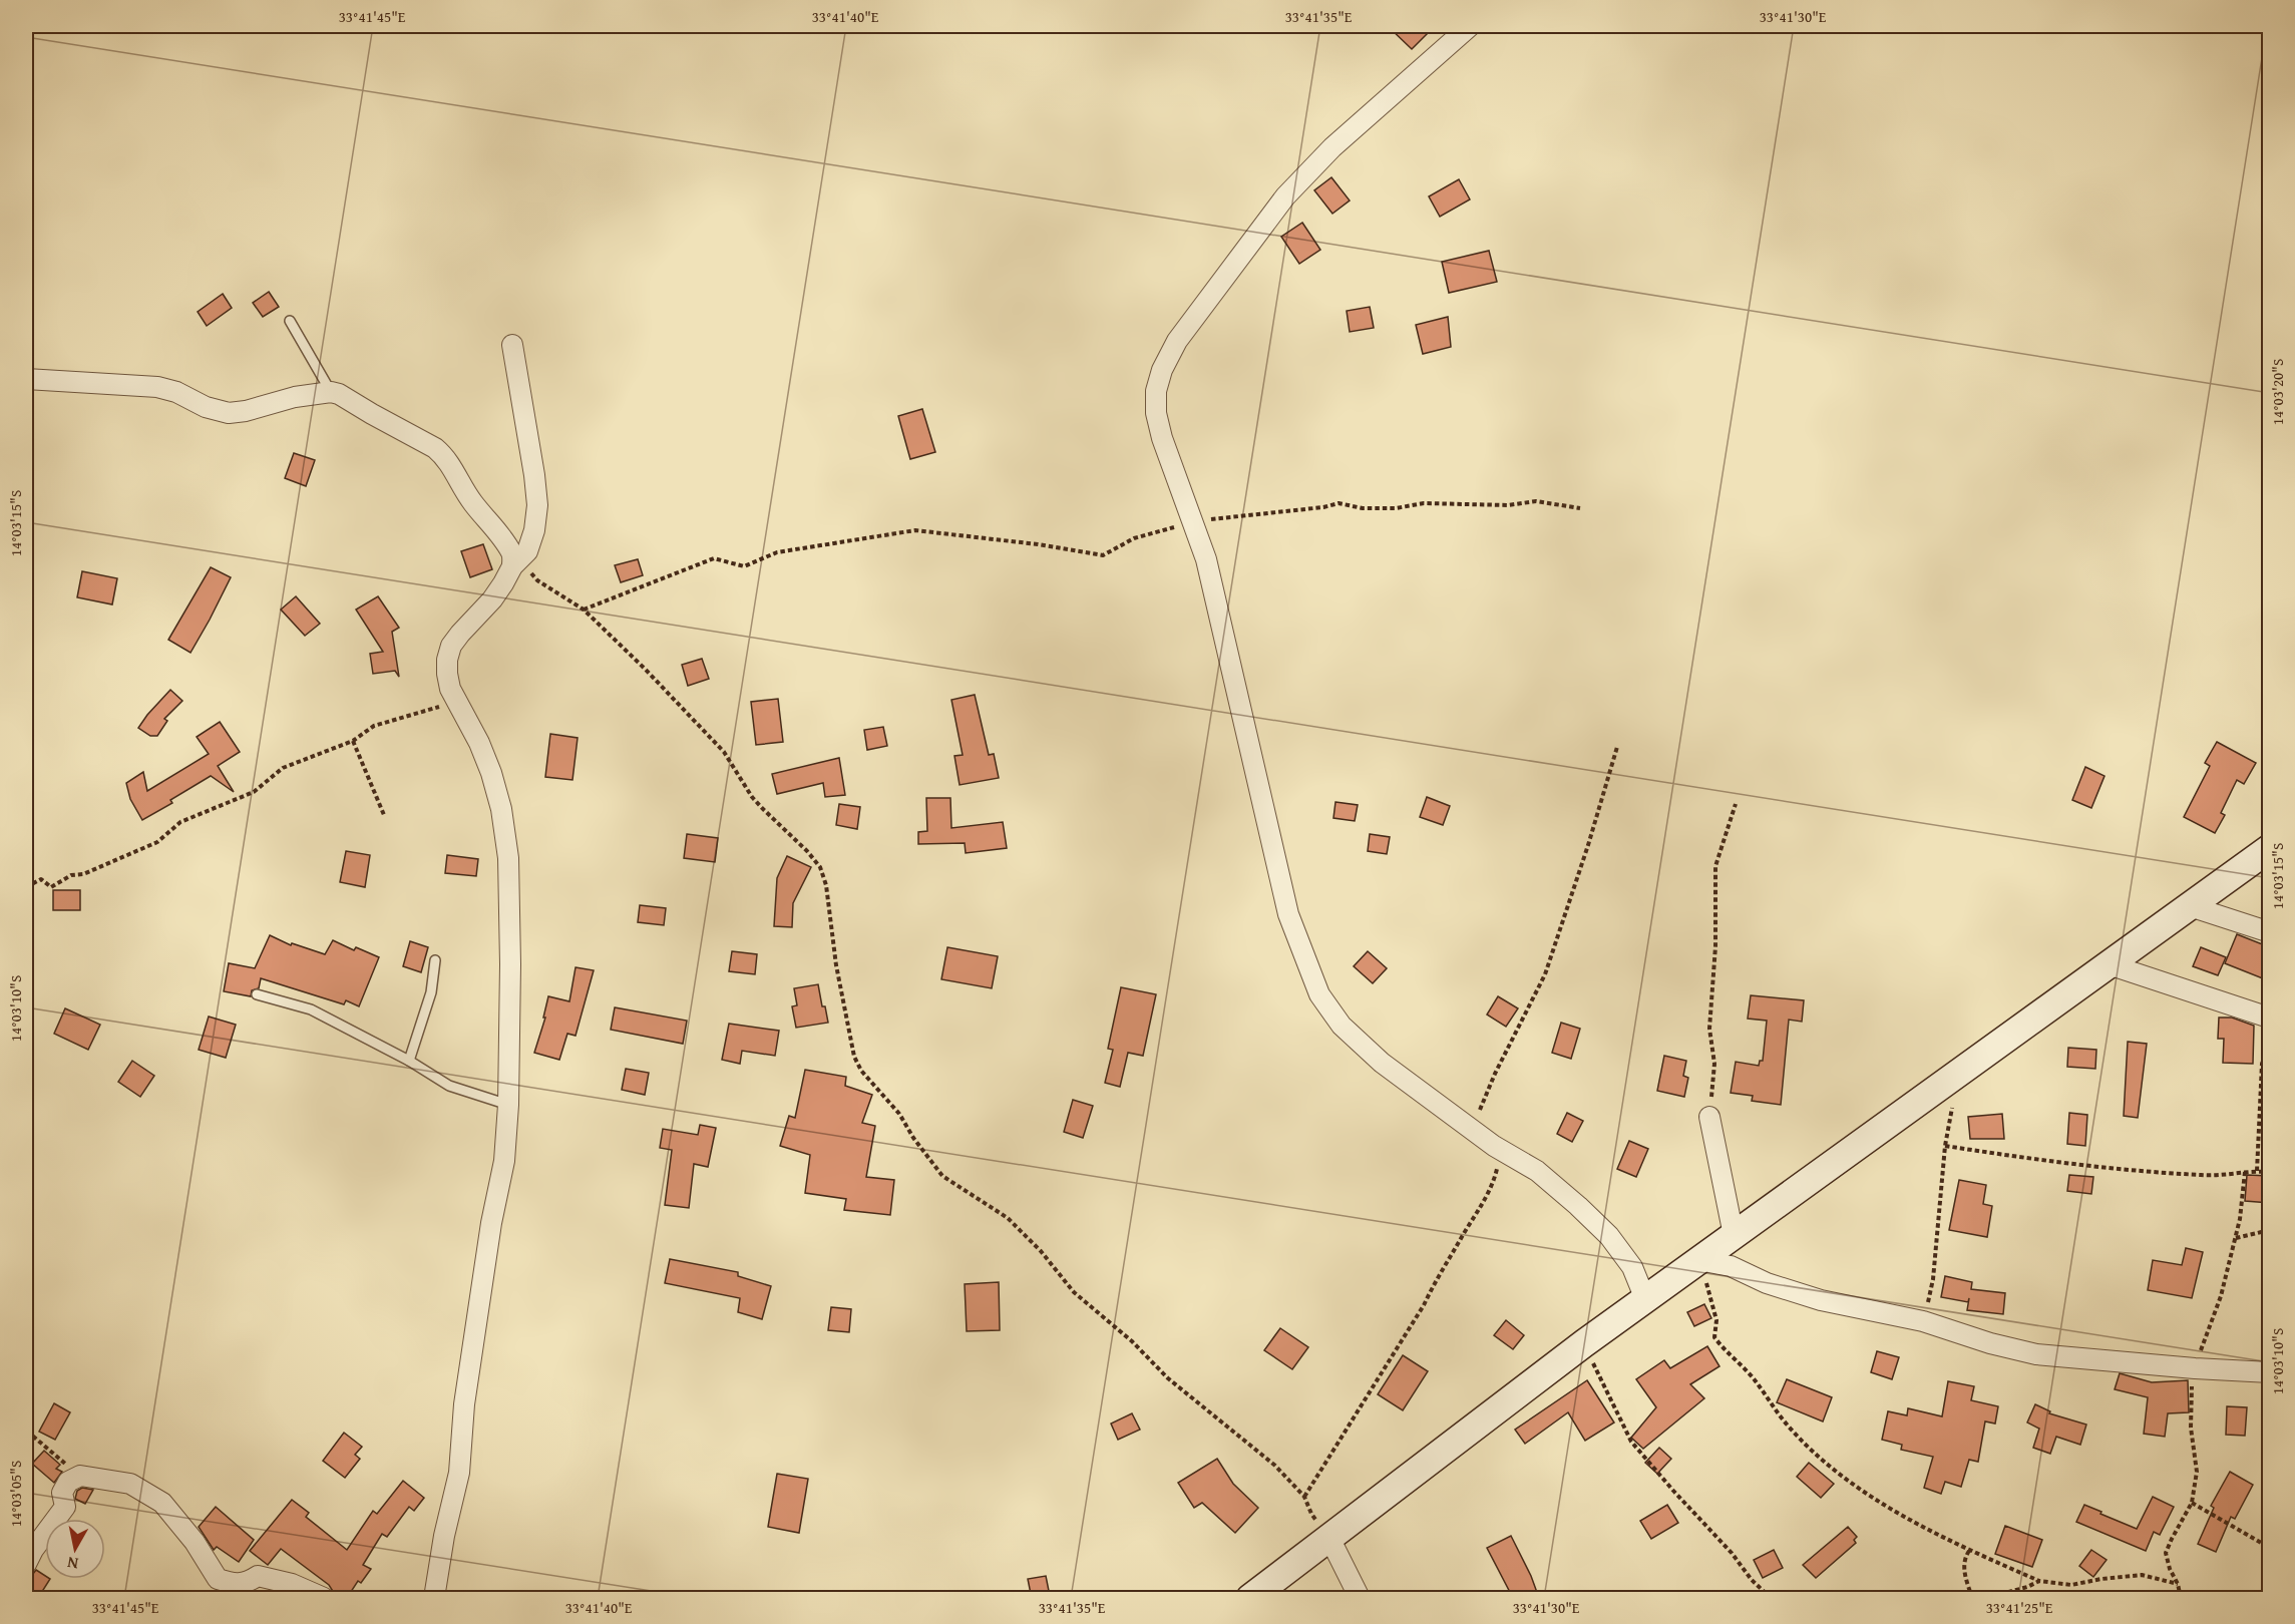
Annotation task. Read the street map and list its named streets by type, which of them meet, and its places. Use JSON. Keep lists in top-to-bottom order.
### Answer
{
  "north": "bottom",
  "coordinates": [
    "33°41'45\"E",
    "33°41'40\"E",
    "33°41'35\"E",
    "33°41'30\"E",
    "14°03'20\"S",
    "14°03'15\"S",
    "14°03'10\"S",
    "14°03'05\"S",
    "33°41'25\"E"
  ]
}
